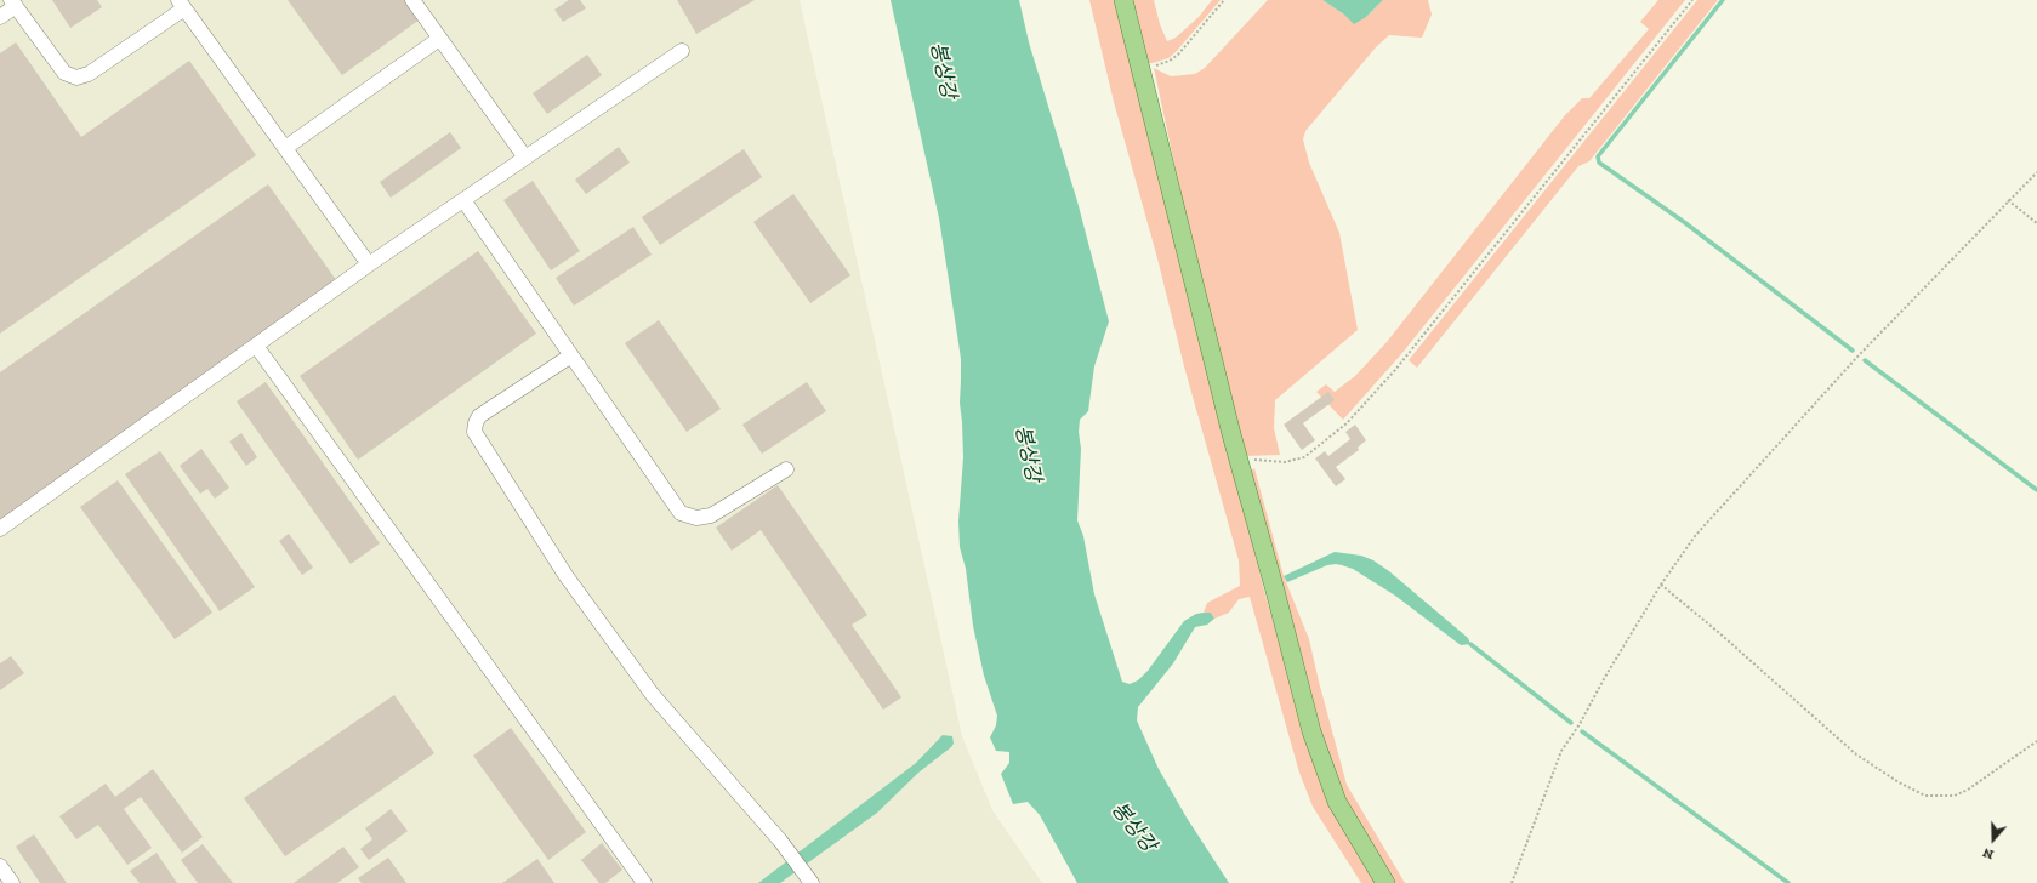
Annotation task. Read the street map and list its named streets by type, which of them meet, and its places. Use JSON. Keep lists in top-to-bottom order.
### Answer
{
  "water": ["봉상강"],
  "north": "bottom"
}
